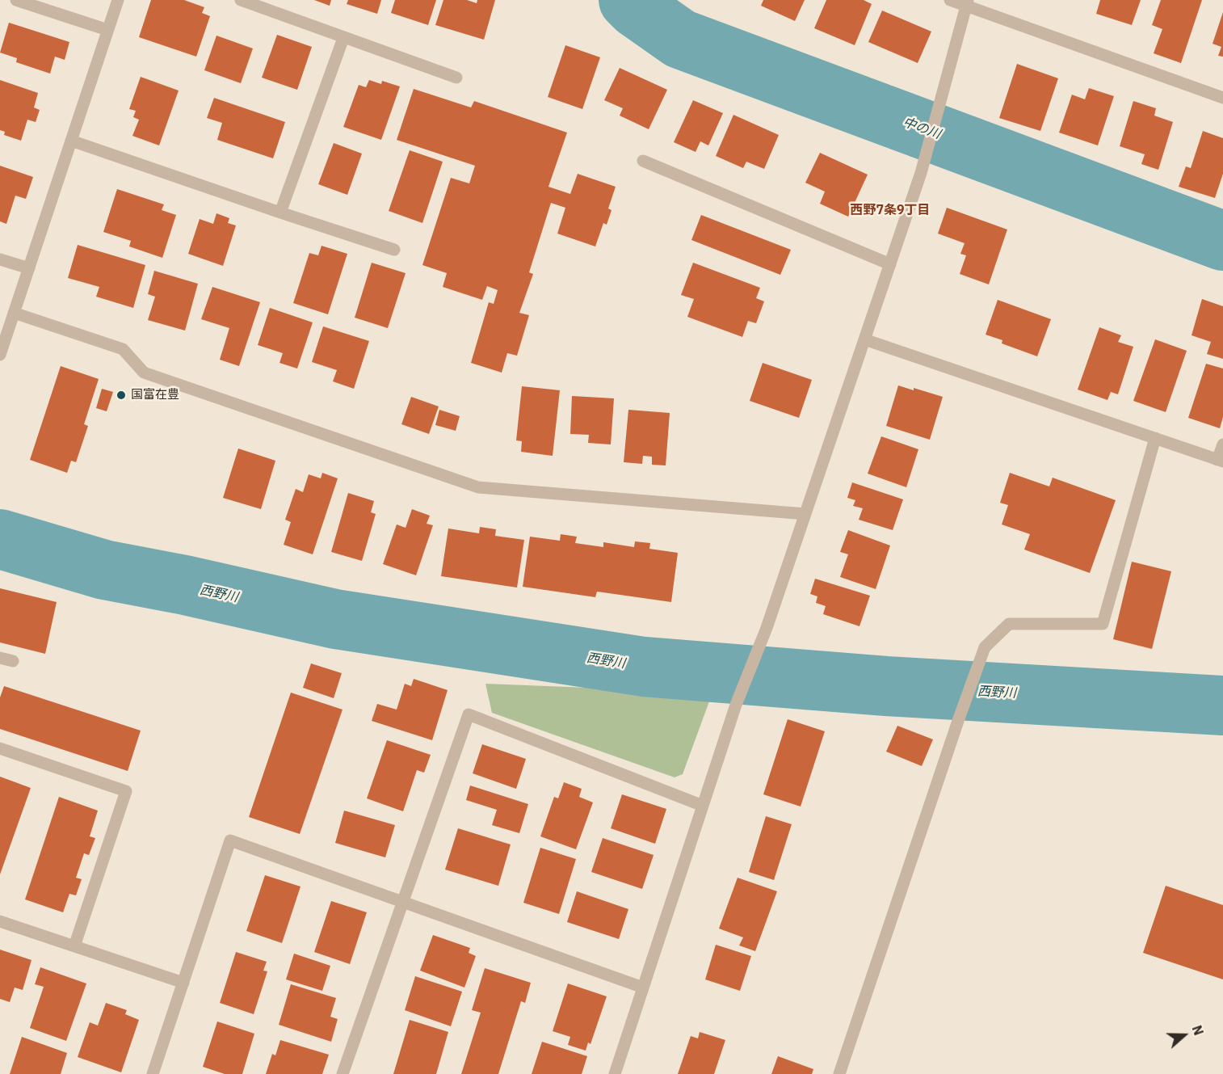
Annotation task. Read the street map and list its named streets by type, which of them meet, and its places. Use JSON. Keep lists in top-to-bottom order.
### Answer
{
  "districts": ["西野7条9丁目"],
  "water": ["中の川", "西野川"],
  "places": ["国富在豊"],
  "north": "right"
}
